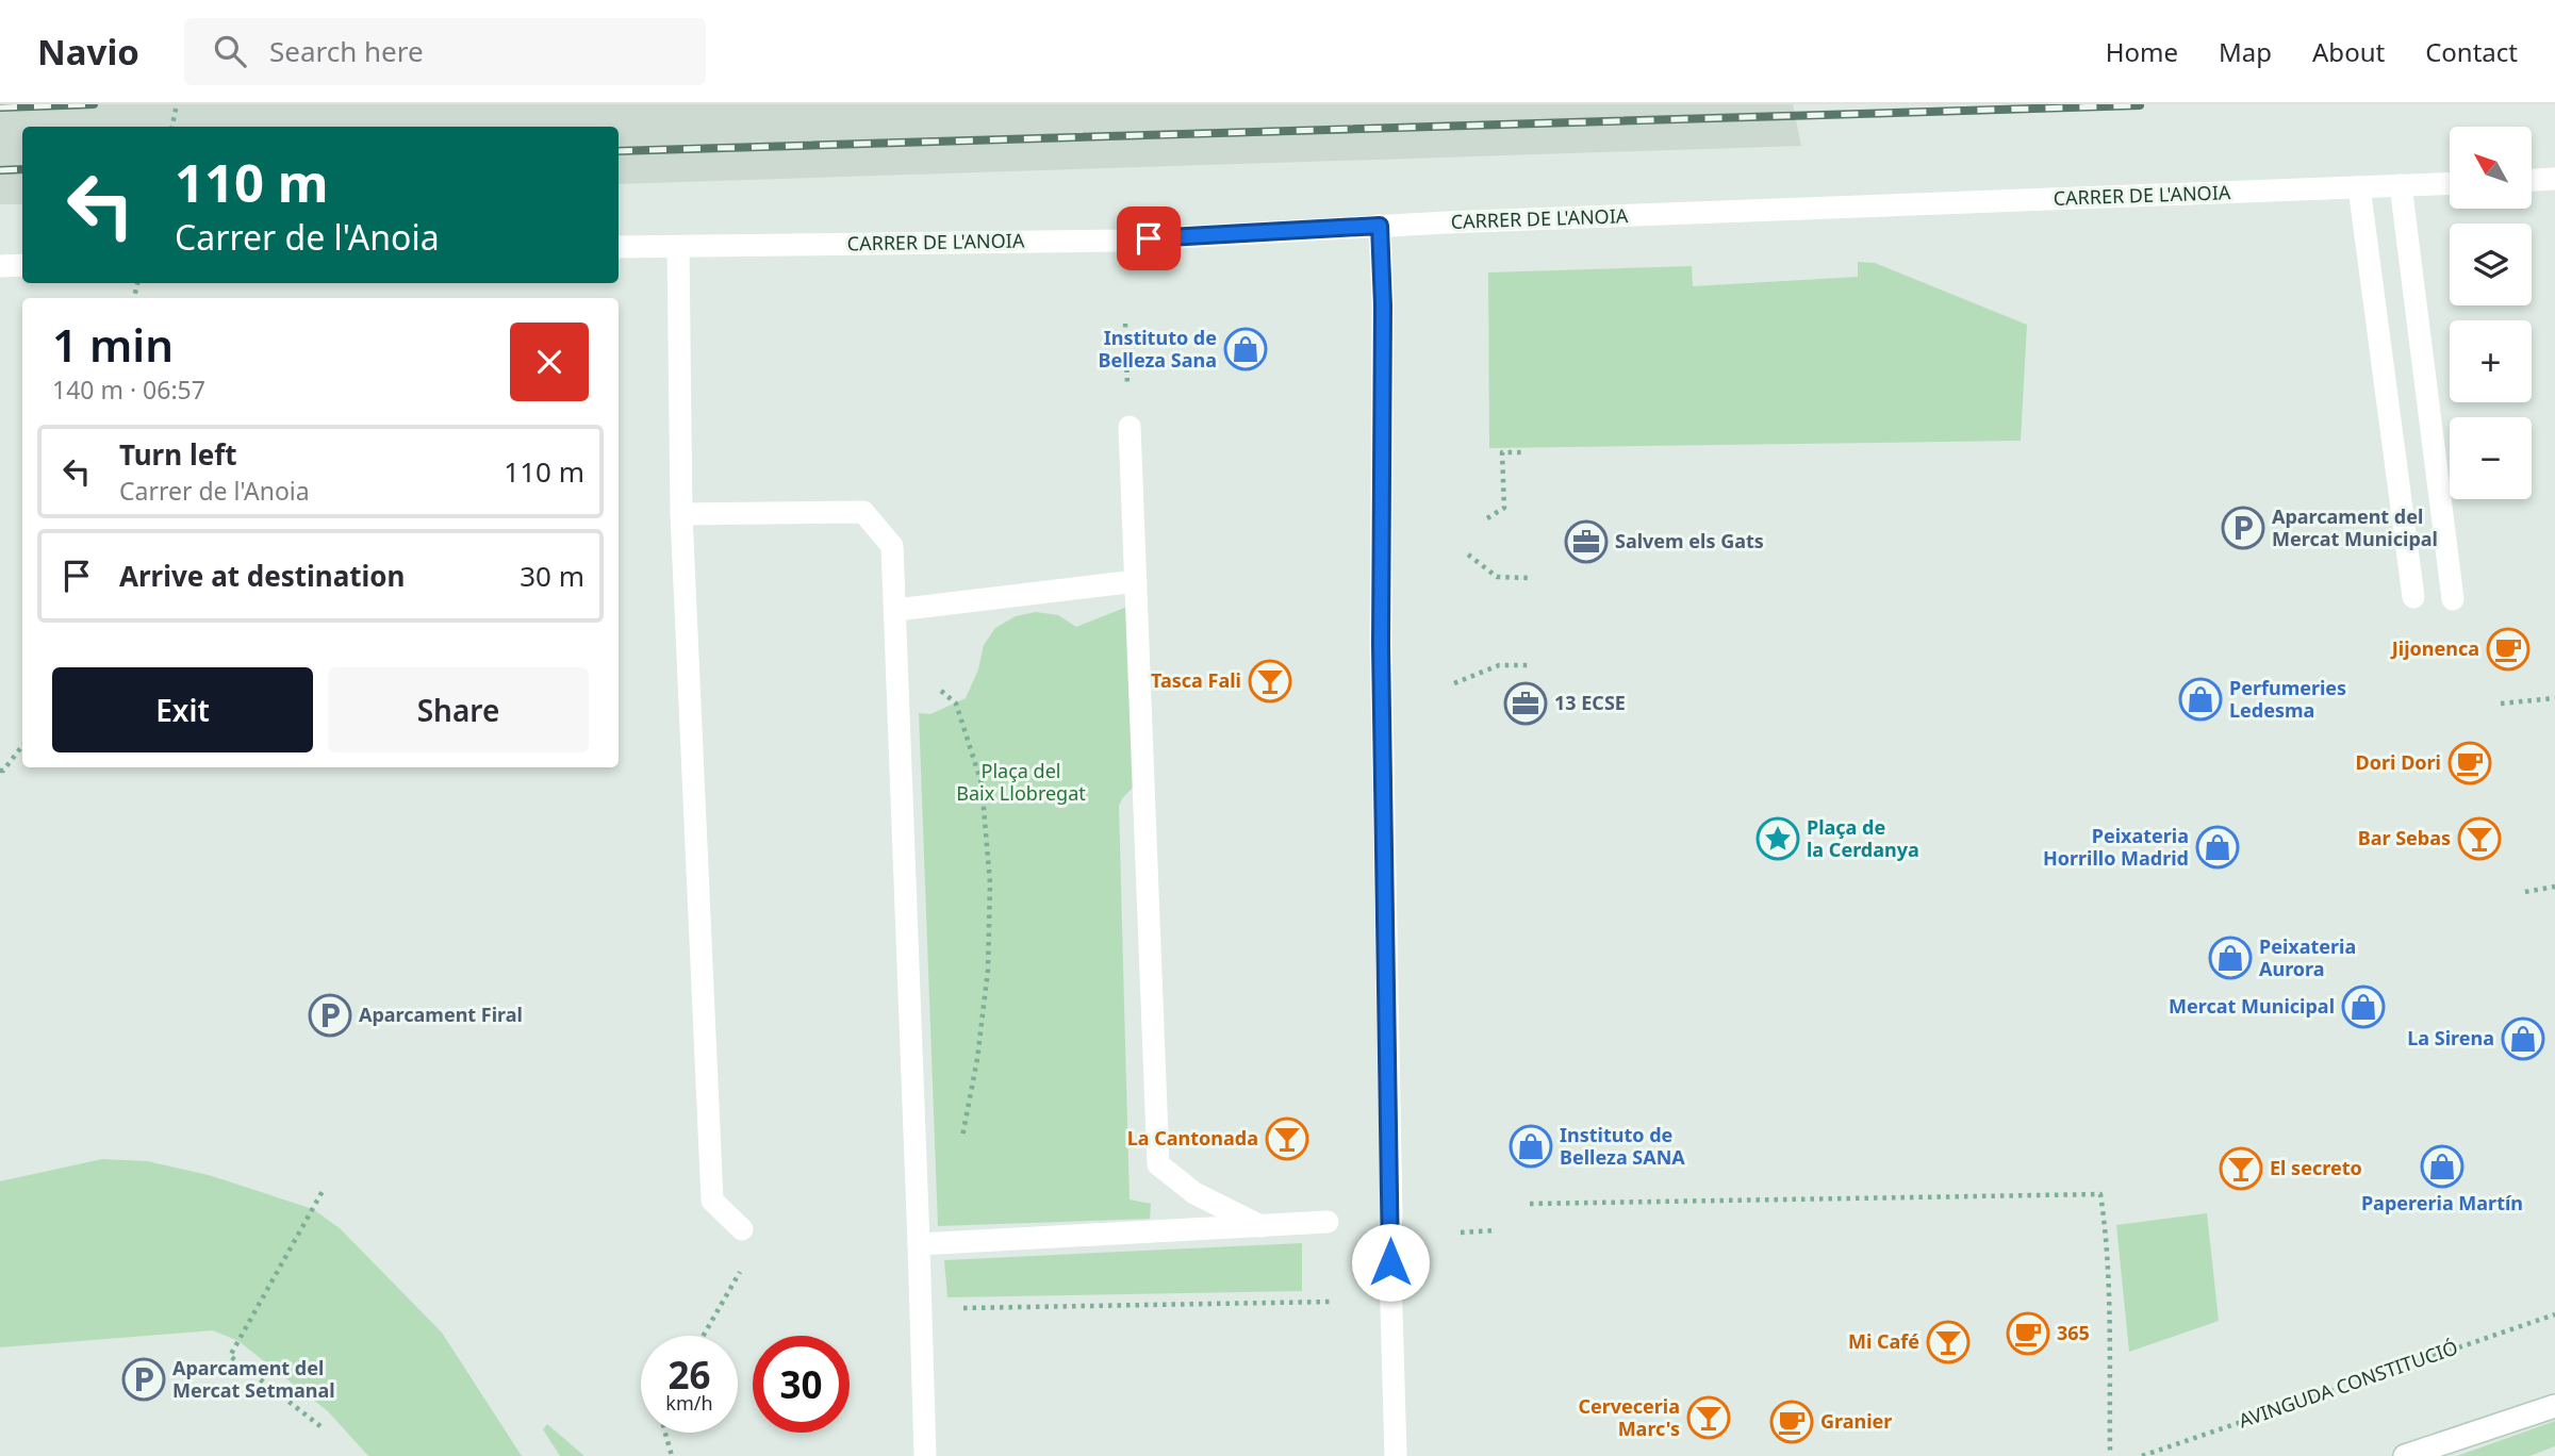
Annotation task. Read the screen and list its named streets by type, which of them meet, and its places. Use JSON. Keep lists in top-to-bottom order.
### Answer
{
  "streets": {
    "street": ["CARRER DE L'ANOIA"],
    "path": ["AVINGUDA CONSTITUCIÓ"]
  },
  "parks": ["Plaça del Baix Llobregat"],
  "places": {
    "shop": [
      "Instituto de Belleza Sana",
      "Perfumeries Ledesma",
      "Peixateria Horrillo Madrid",
      "Peixateria Aurora",
      "Mercat Municipal",
      "La Sirena",
      "Instituto de Belleza SANA",
      "Papereria Martín"
    ],
    "parking": ["Aparcament del Mercat Municipal", "Aparcament Firal", "Aparcament del Mercat Setmanal"],
    "office": ["Salvem els Gats", "13 ECSE"],
    "cafe": [
      "Jijonenca",
      "Dori Dori",
      "365",
      "Granier"
    ],
    "bar": [
      "Tasca Fali",
      "Bar Sebas",
      "La Cantonada",
      "El secreto",
      "Mi Café",
      "Cerveceria Marc's"
    ],
    "place": ["Plaça de la Cerdanya"]
  },
  "north": "top left",
  "page": {
    "header": "Navio",
    "search": "Search here",
    "nav": [
      "Home",
      "Map",
      "About",
      "Contact"
    ],
    "map_buttons": ["+", "−"],
    "turn": ["110 m", "Carrer de l'Anoia"],
    "heading": ["1 min", "140 m · 06:57"],
    "list": [
      {
        "name": "Turn left",
        "note": "Carrer de l'Anoia",
        "value": "110 m"
      },
      {
        "name": "Arrive at destination",
        "value": "30 m"
      }
    ],
    "buttons": ["Exit", "Share"],
    "speed": "26 km/h",
    "limit": "30"
  }
}
